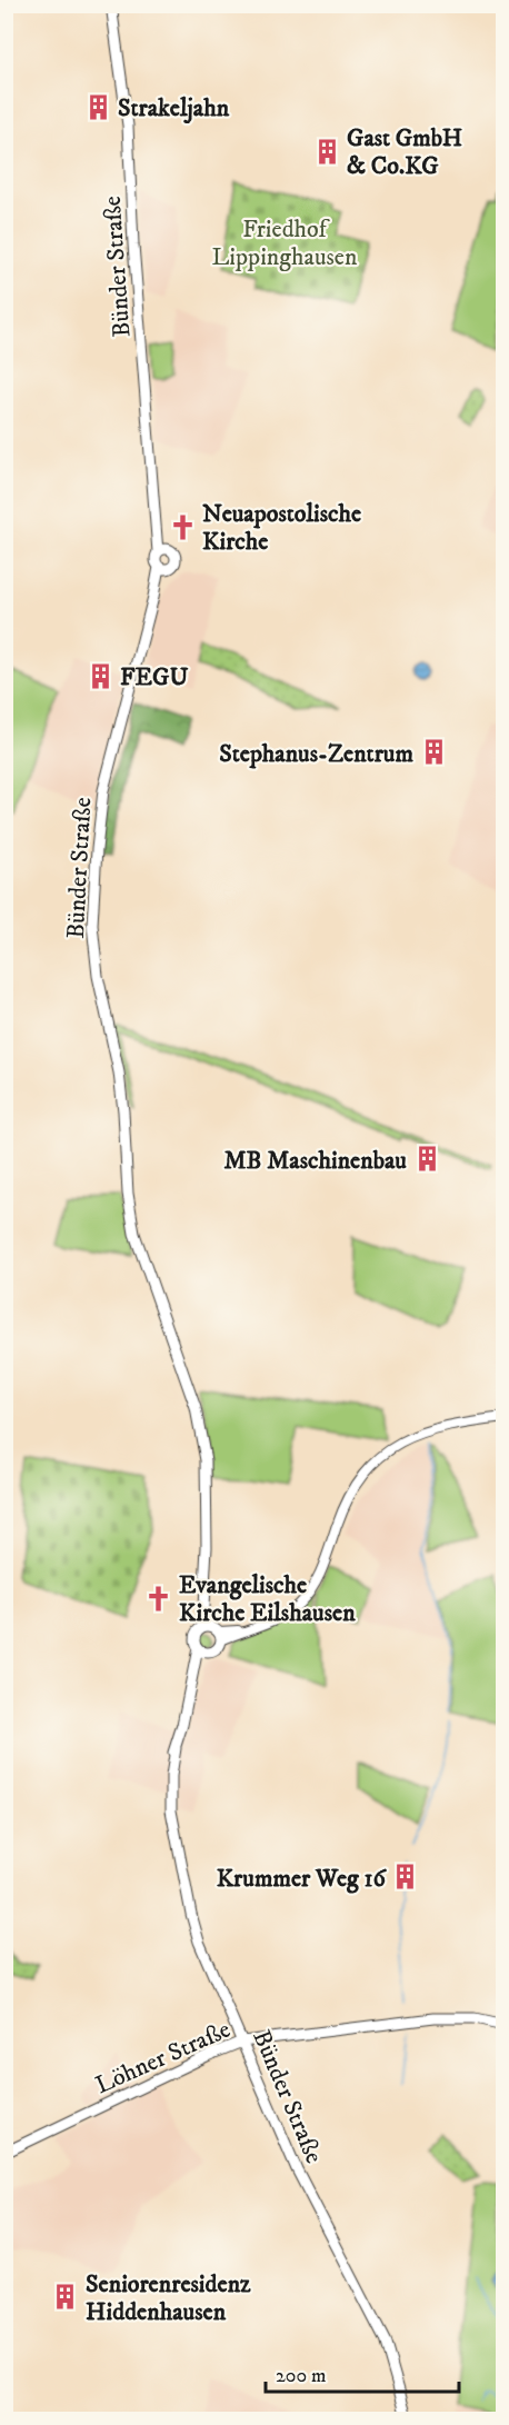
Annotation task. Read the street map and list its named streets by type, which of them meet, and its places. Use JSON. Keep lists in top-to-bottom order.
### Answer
{
  "streets": {
    "main road": ["Bünder Straße", "Löhner Straße"]
  },
  "crossings": [
    ["Bünder Straße", "Löhner Straße"]
  ],
  "parks": ["Friedhof Lippinghausen"],
  "places": {
    "building": [
      "Strakeljahn",
      "Gast GmbH & Co.KG",
      "FEGU",
      "Stephanus-Zentrum",
      "MB Maschinenbau",
      "Krummer Weg 16",
      "Seniorenresidenz Hiddenhausen"
    ],
    "church": ["Neuapostolische Kirche", "Evangelische Kirche Eilshausen"]
  },
  "scale_bar": "200 m"
}
